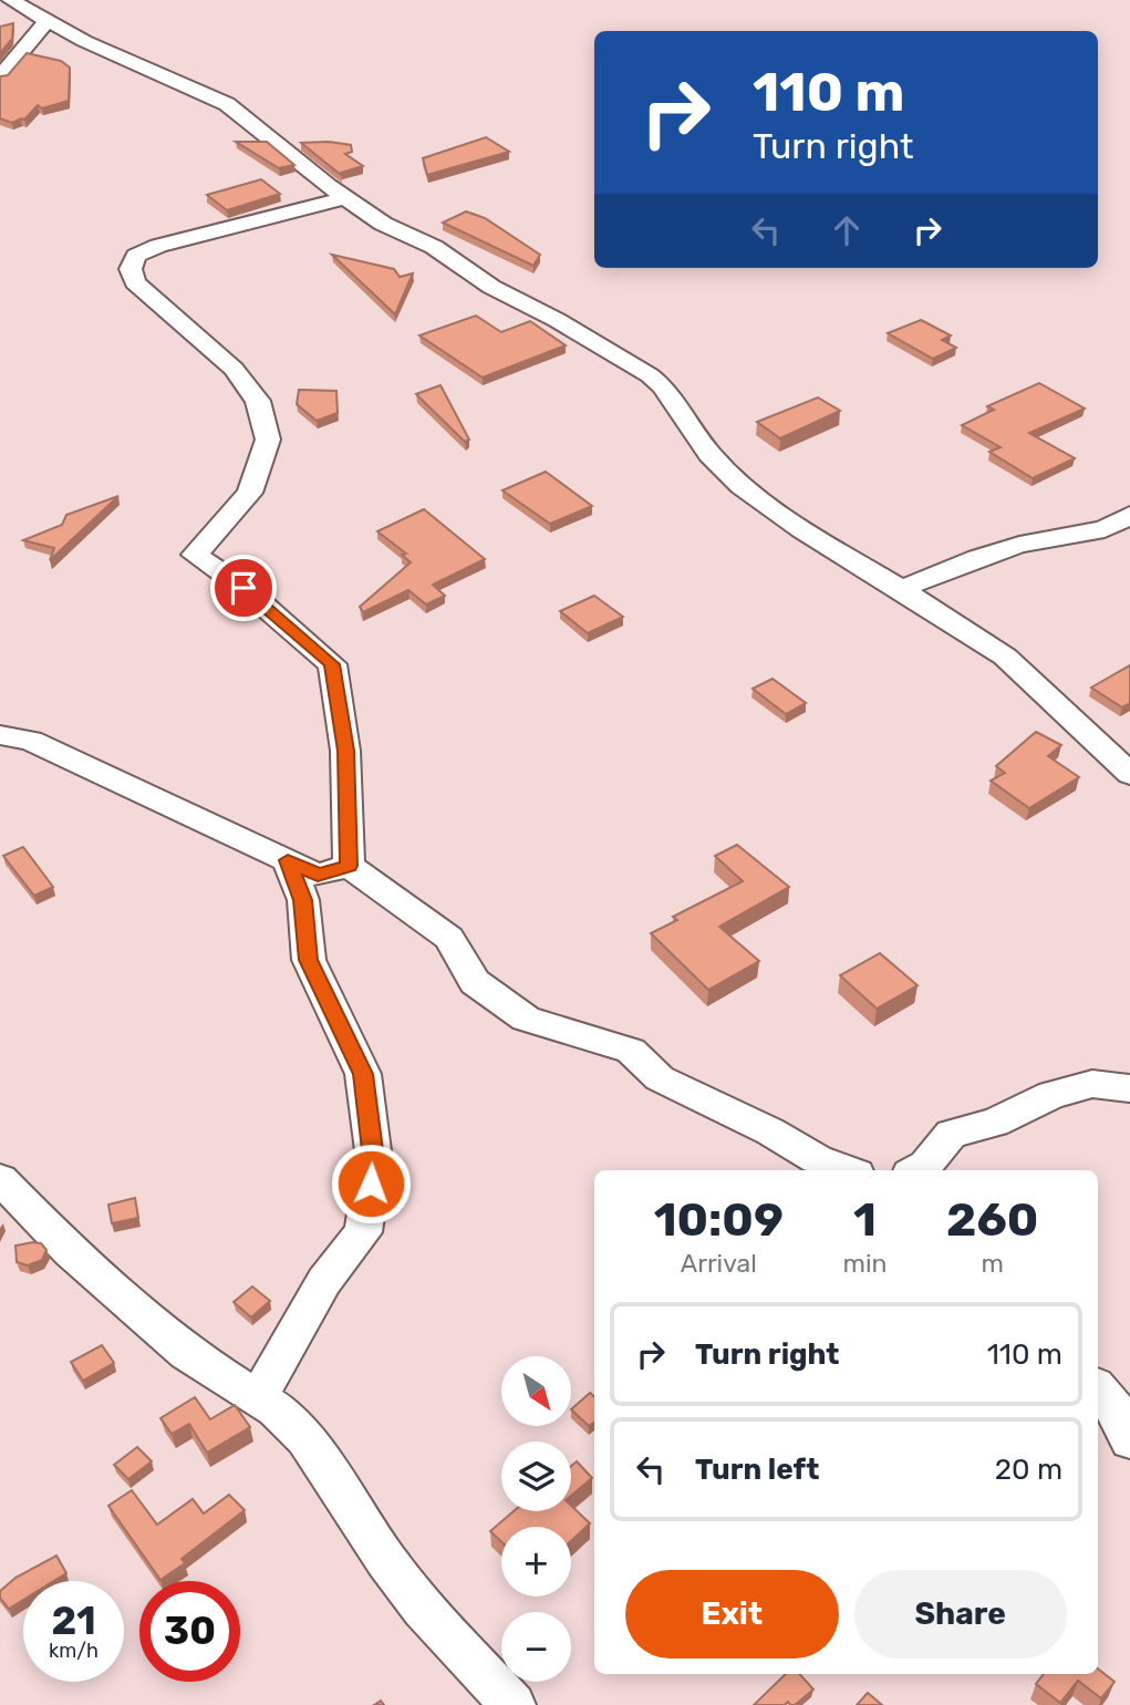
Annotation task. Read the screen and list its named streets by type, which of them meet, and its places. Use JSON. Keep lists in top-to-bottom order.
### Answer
{
  "north": "bottom right",
  "page": {
    "turn": ["110 m", "Turn right"],
    "eta": [
      "10:09",
      "Arrival",
      "1",
      "min",
      "260",
      "m"
    ],
    "list": [
      {
        "name": "Turn right",
        "value": "110 m"
      },
      {
        "name": "Turn left",
        "value": "20 m"
      }
    ],
    "map_buttons": ["+", "−"],
    "buttons": ["Exit", "Share"],
    "speed": "21 km/h",
    "limit": "30"
  }
}
